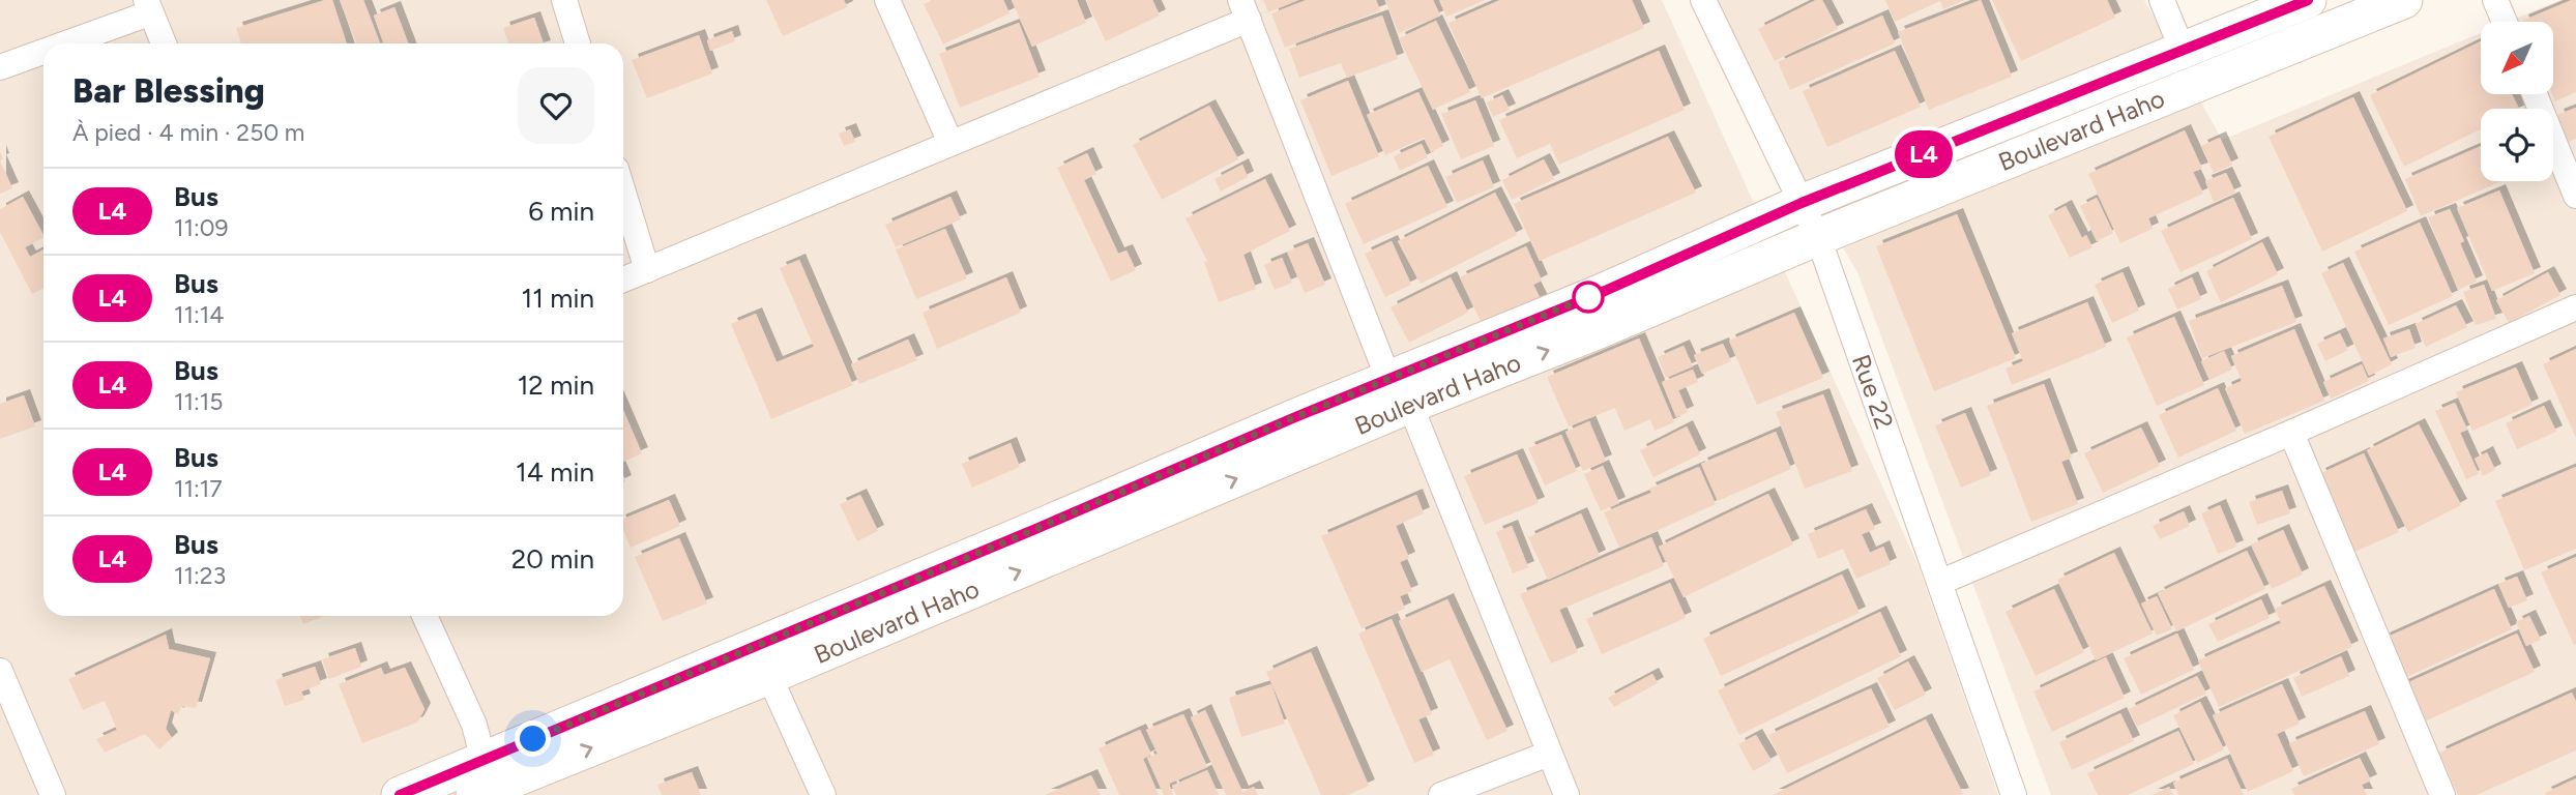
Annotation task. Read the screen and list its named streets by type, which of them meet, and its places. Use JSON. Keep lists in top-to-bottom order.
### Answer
{
  "streets": {
    "main road": ["Boulevard Haho"],
    "street": ["Rue 22"]
  },
  "crossings": [
    ["Boulevard Haho", "Rue 22"]
  ],
  "lines": ["bus line L4"],
  "north": "bottom left",
  "page": {
    "on_map": "L4",
    "heading": ["Bar Blessing", "À pied · 4 min · 250 m"],
    "list": [
      {
        "mark": "L4",
        "name": "Bus",
        "note": "11:09",
        "value": "6 min"
      },
      {
        "mark": "L4",
        "name": "Bus",
        "note": "11:14",
        "value": "11 min"
      },
      {
        "mark": "L4",
        "name": "Bus",
        "note": "11:15",
        "value": "12 min"
      },
      {
        "mark": "L4",
        "name": "Bus",
        "note": "11:17",
        "value": "14 min"
      },
      {
        "mark": "L4",
        "name": "Bus",
        "note": "11:23",
        "value": "20 min"
      }
    ]
  }
}
